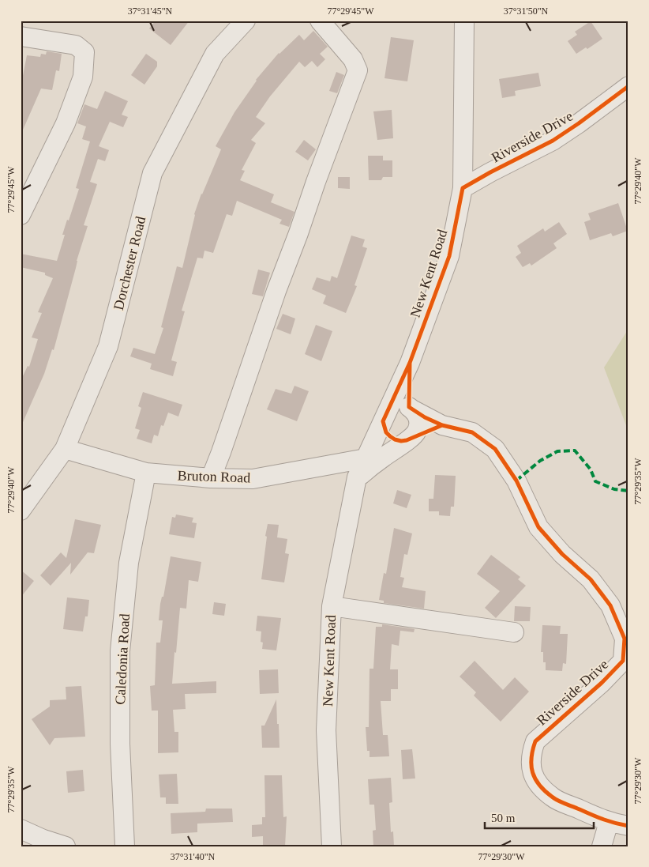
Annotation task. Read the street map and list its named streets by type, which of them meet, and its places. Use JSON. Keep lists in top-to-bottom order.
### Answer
{
  "streets": {
    "street": [
      "Riverside Drive",
      "Dorchester Road",
      "New Kent Road",
      "Bruton Road",
      "Caledonia Road"
    ]
  },
  "crossings": [
    ["Riverside Drive", "New Kent Road"],
    ["Dorchester Road", "Bruton Road"],
    ["New Kent Road", "Bruton Road"],
    ["Bruton Road", "Caledonia Road"]
  ],
  "scale_bar": "50 m",
  "coordinates": [
    "37°31'45\"N",
    "77°29'45\"W",
    "37°31'50\"N",
    "77°29'40\"W",
    "77°29'35\"W",
    "77°29'30\"W",
    "37°31'40\"N"
  ]
}
